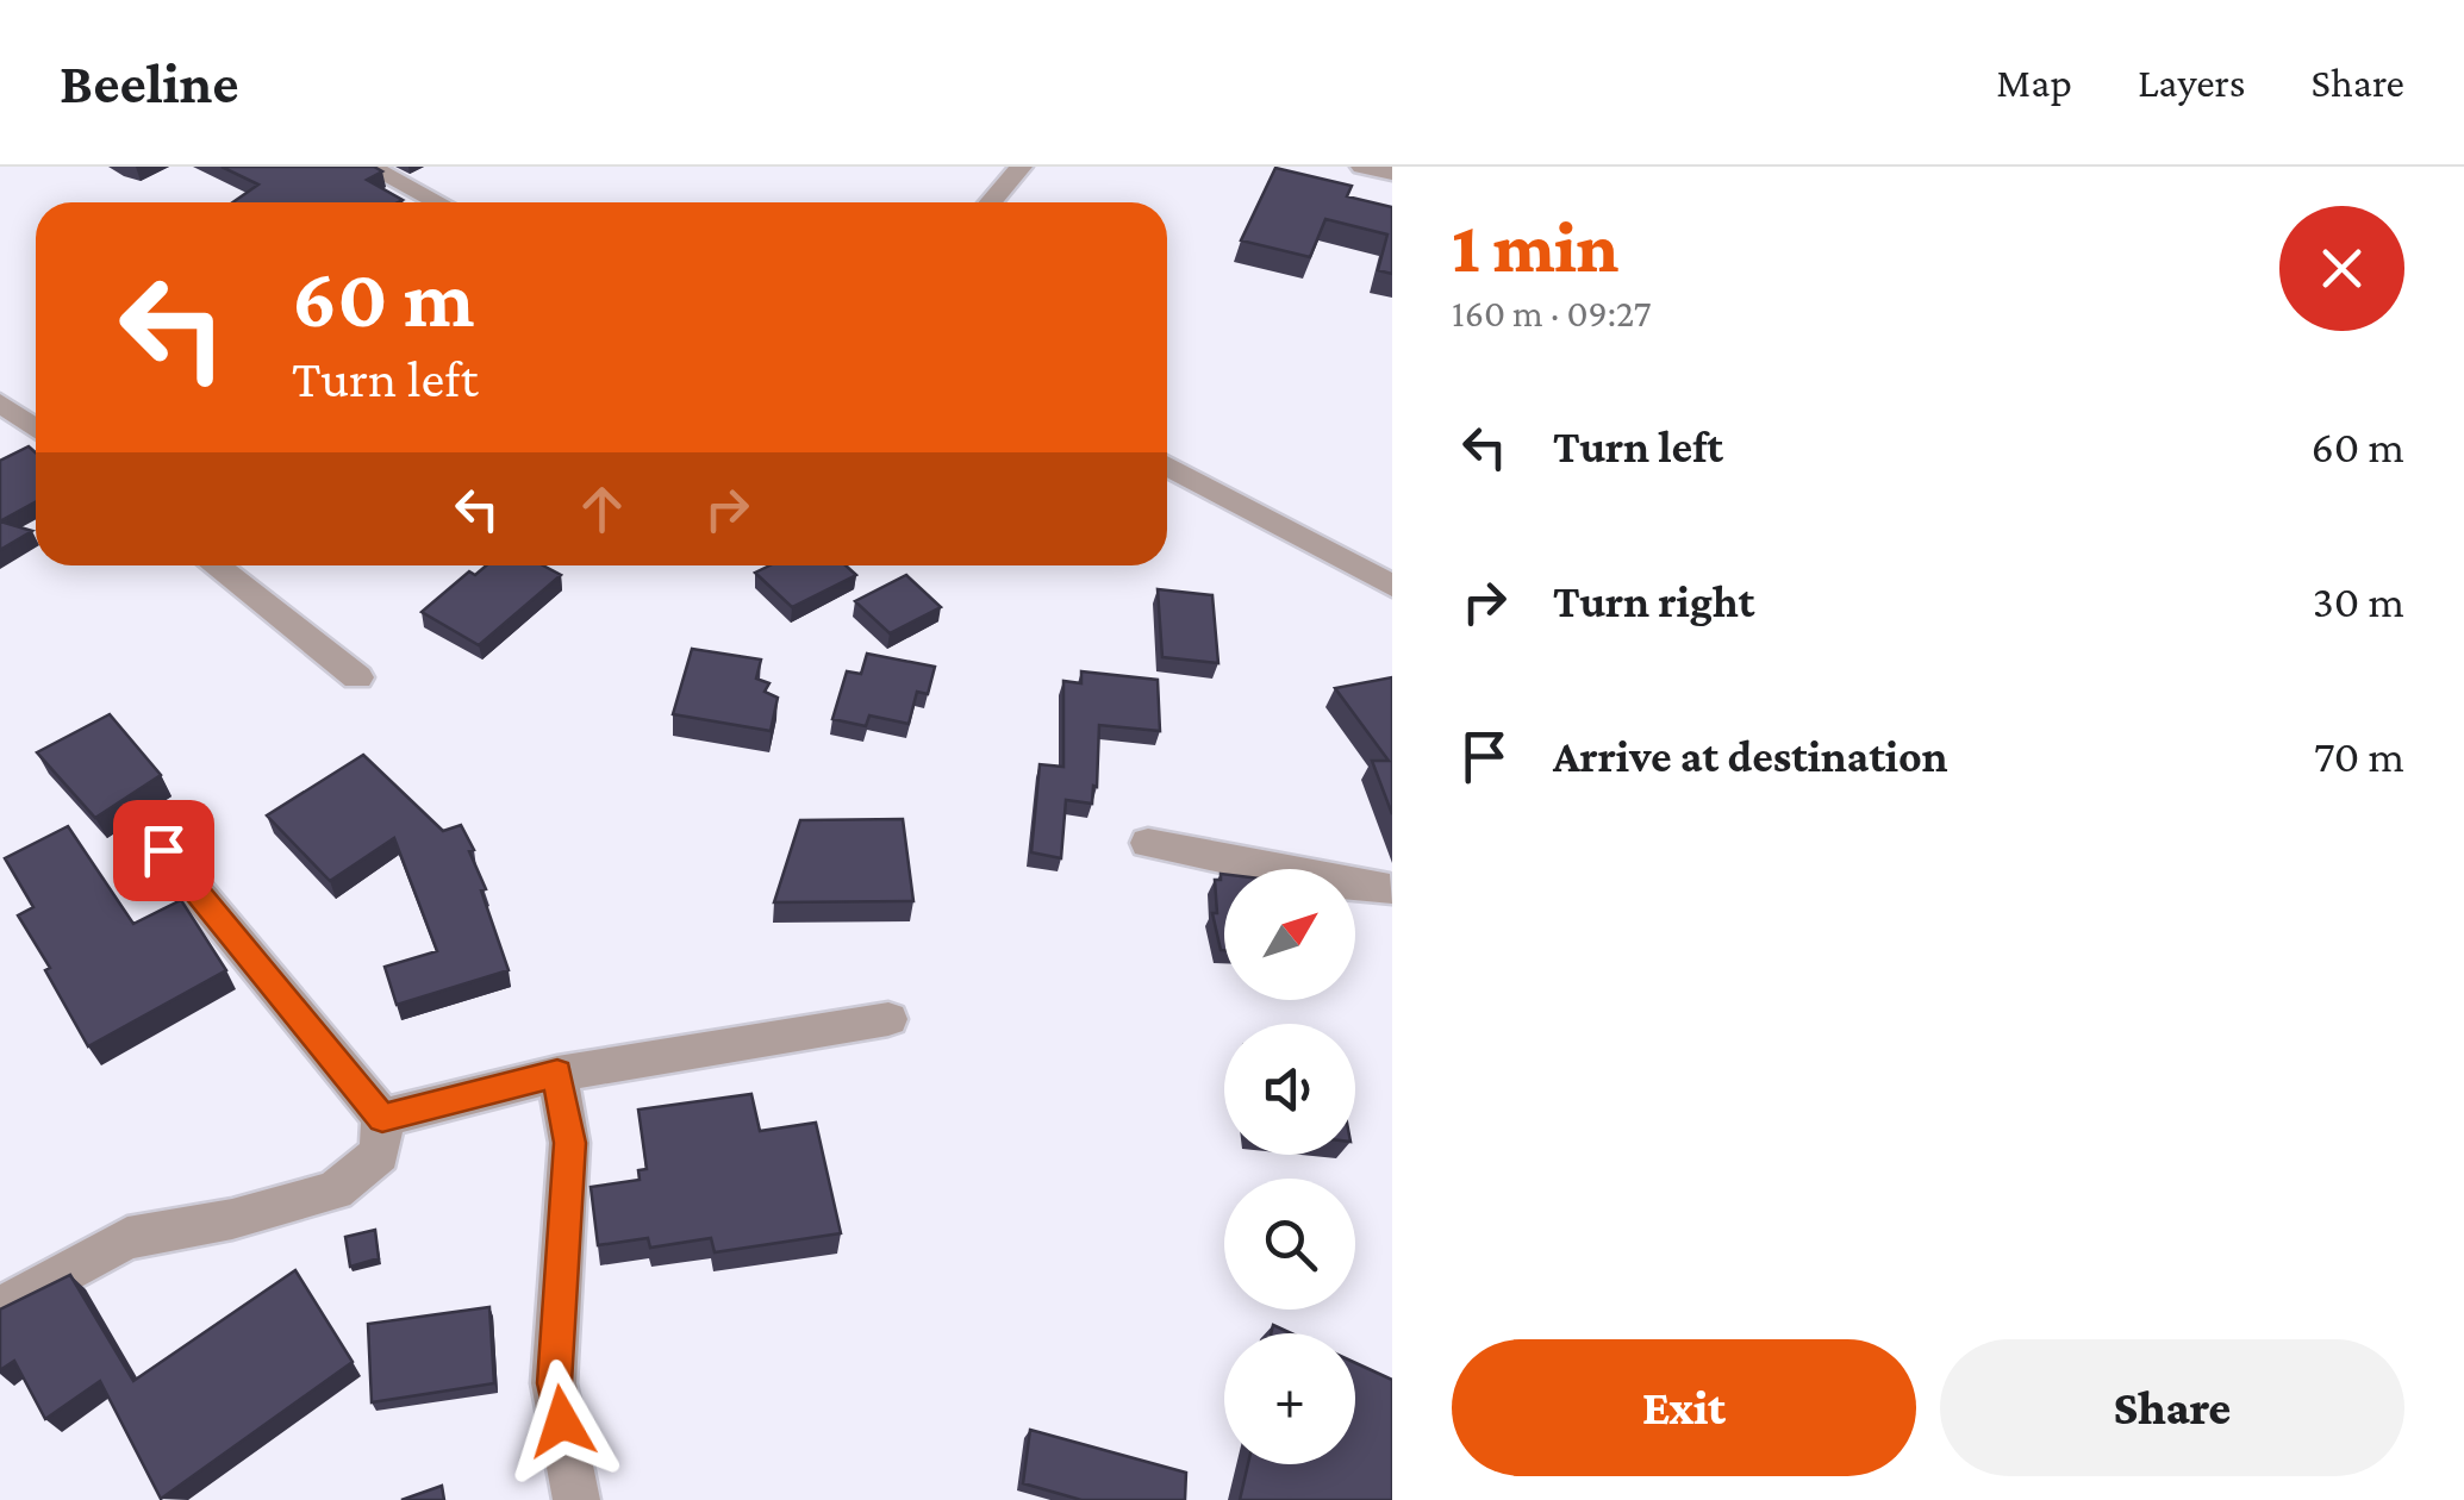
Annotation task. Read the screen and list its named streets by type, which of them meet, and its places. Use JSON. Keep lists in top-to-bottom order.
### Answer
{
  "north": "top right",
  "page": {
    "header": "Beeline",
    "nav": ["Map", "Layers", "Share"],
    "heading": ["1 min", "160 m · 09:27"],
    "turn": ["60 m", "Turn left"],
    "list": [
      {
        "name": "Turn left",
        "value": "60 m"
      },
      {
        "name": "Turn right",
        "value": "30 m"
      },
      {
        "name": "Arrive at destination",
        "value": "70 m"
      }
    ],
    "map_buttons": "+",
    "buttons": ["Exit", "Share"]
  }
}
